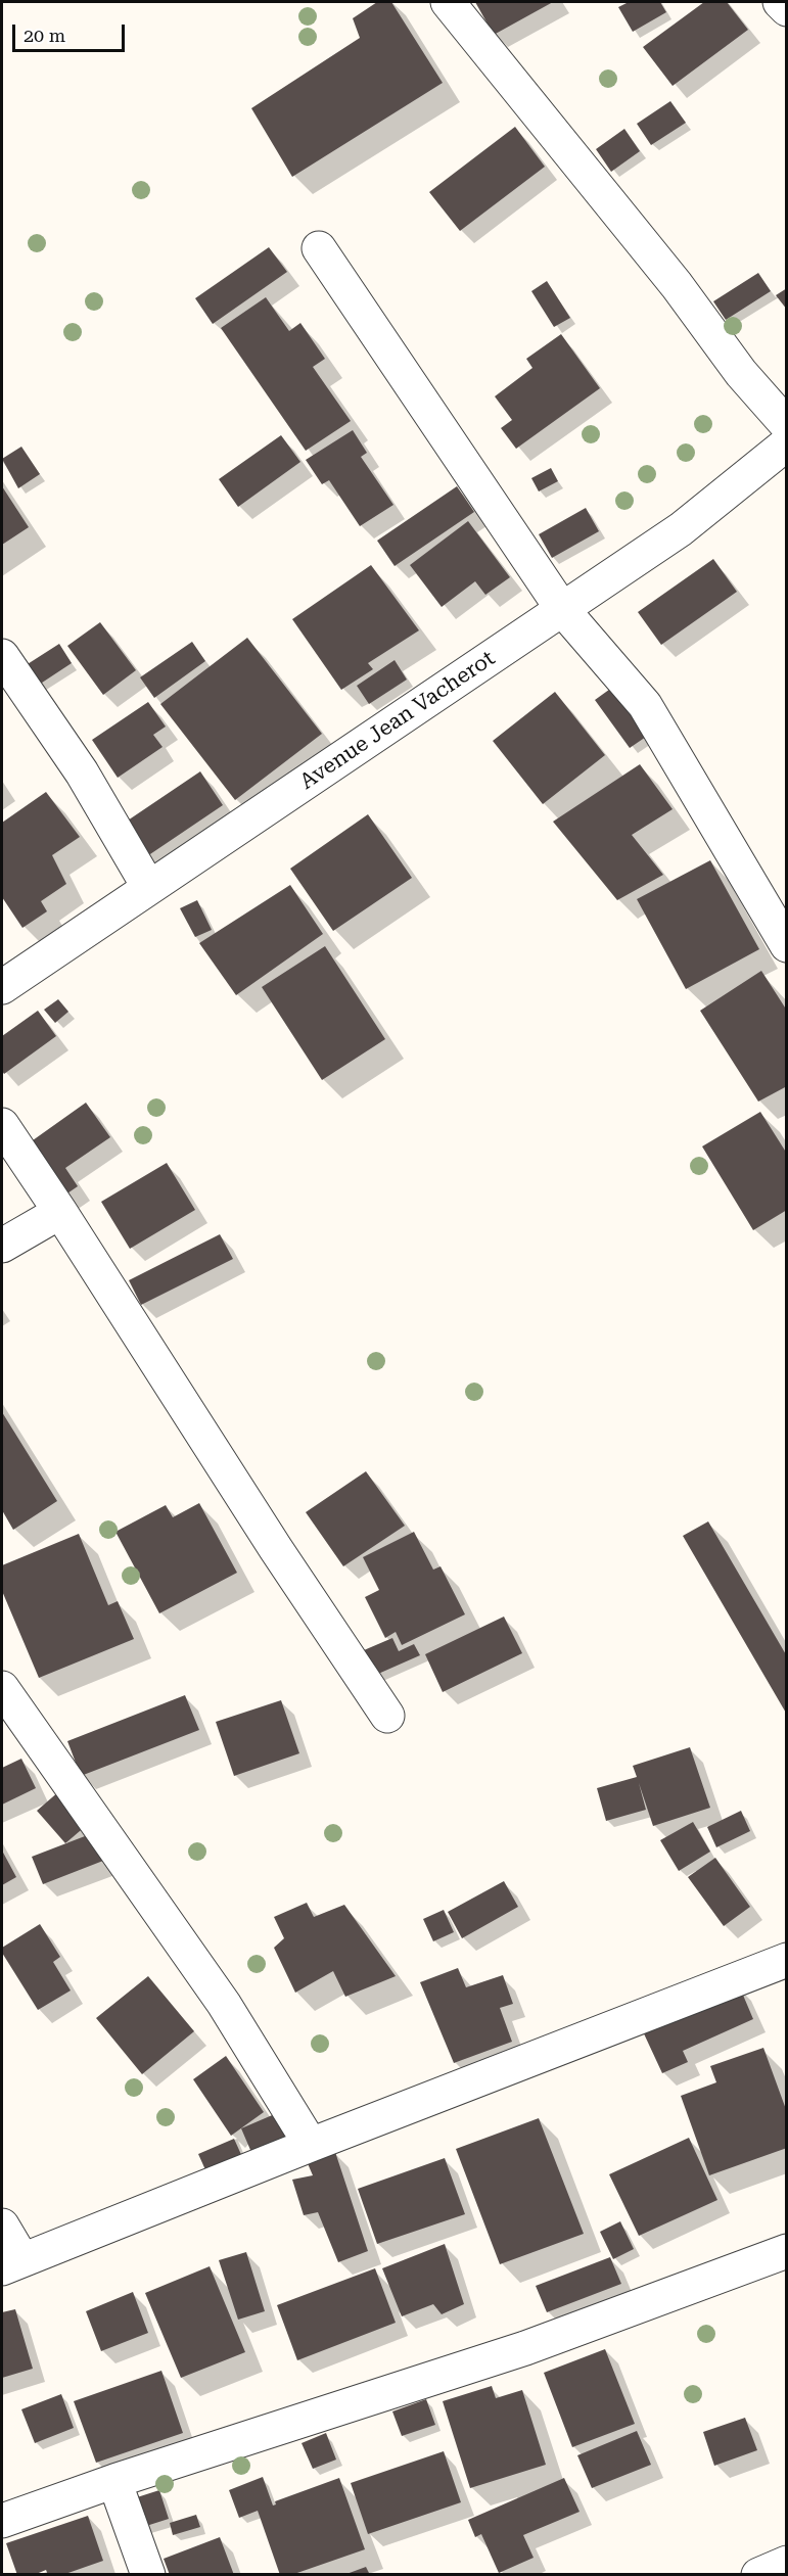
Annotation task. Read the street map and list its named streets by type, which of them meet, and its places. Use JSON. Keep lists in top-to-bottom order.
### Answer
{
  "streets": {
    "street": ["Avenue Jean Vacherot"]
  },
  "scale_bar": "20 m"
}
